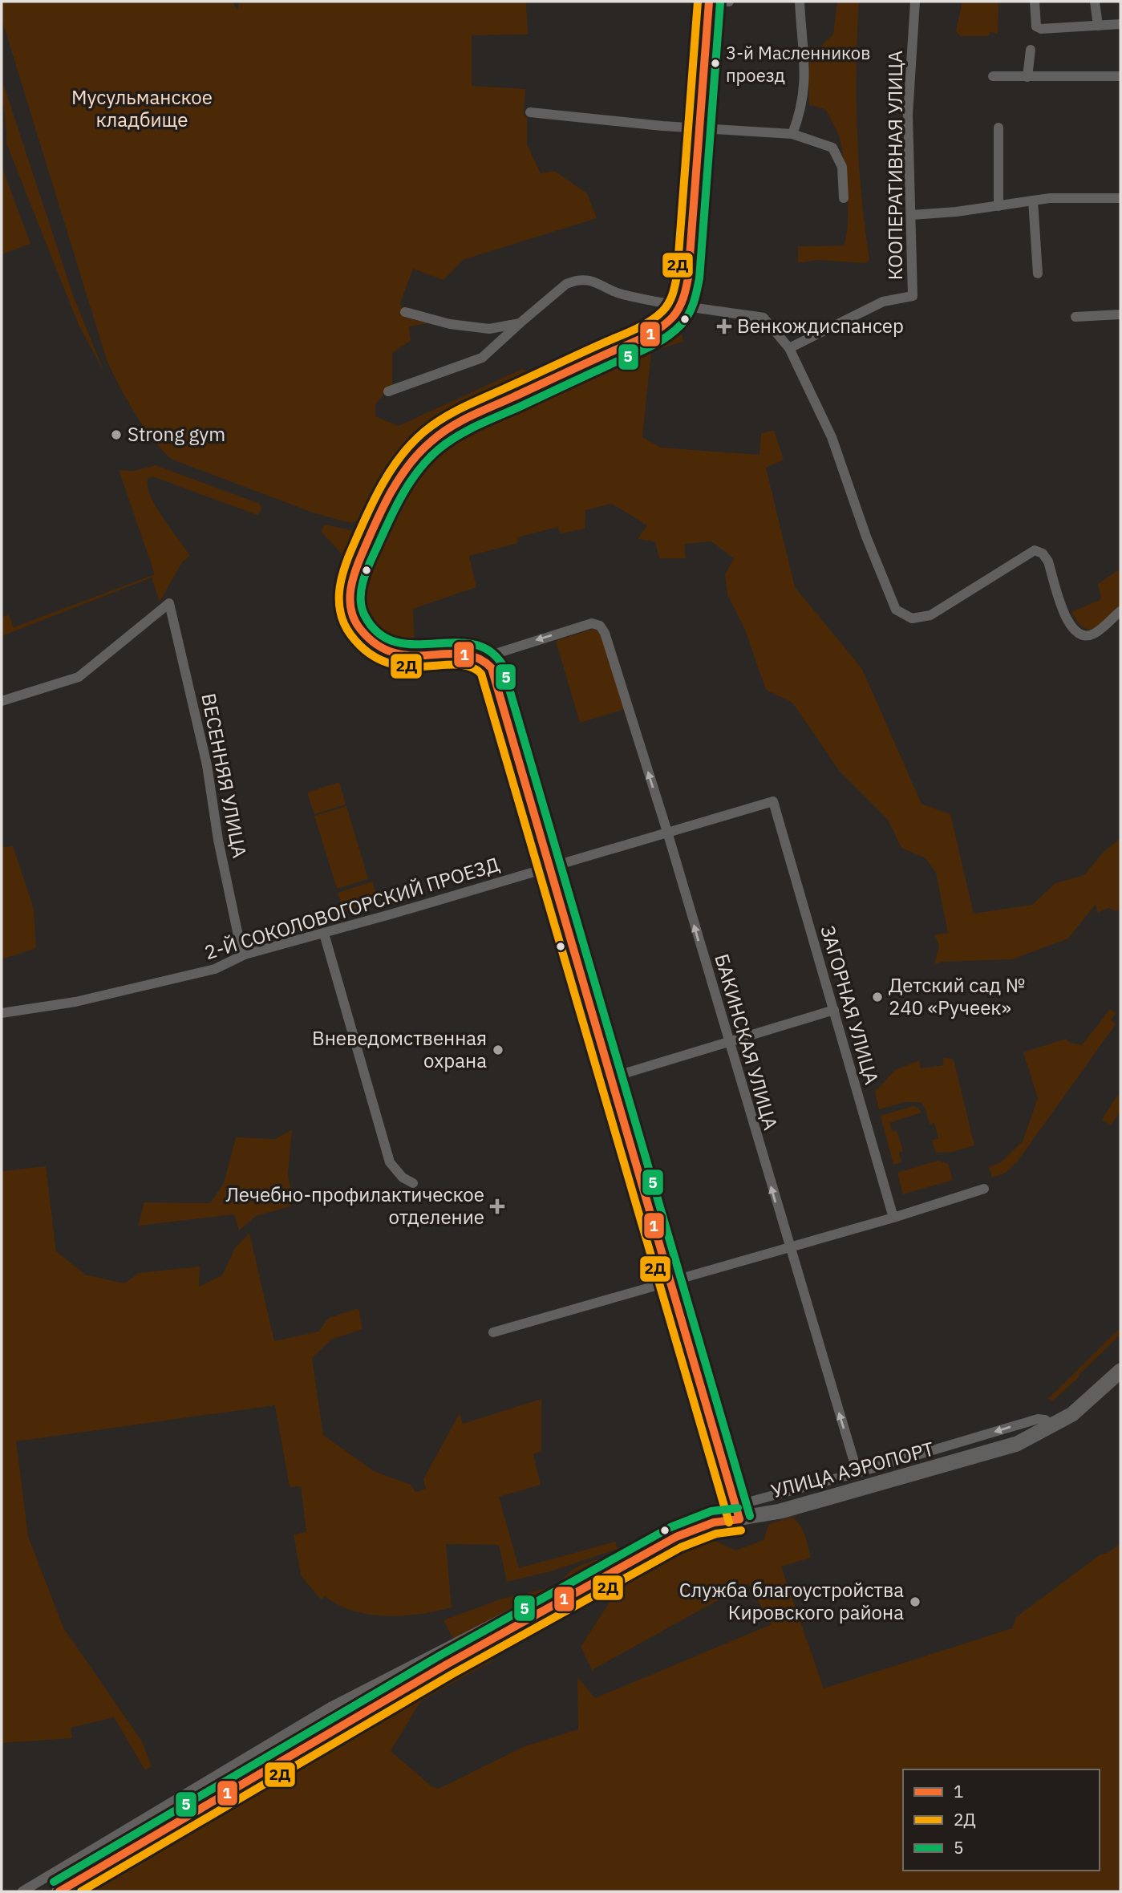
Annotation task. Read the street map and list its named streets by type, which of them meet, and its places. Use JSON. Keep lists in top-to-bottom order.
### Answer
{
  "streets": {
    "main road": ["УЛИЦА АЭРОПОРТ"],
    "street": [
      "КООПЕРАТИВНАЯ УЛИЦА",
      "ВЕСЕННЯЯ УЛИЦА",
      "2-Й СОКОЛОВОГОРСКИЙ ПРОЕЗД",
      "ЗАГОРНАЯ УЛИЦА",
      "БАКИНСКАЯ УЛИЦА"
    ]
  },
  "crossings": [
    ["ВЕСЕННЯЯ УЛИЦА", "2-Й СОКОЛОВОГОРСКИЙ ПРОЕЗД"],
    ["2-Й СОКОЛОВОГОРСКИЙ ПРОЕЗД", "ЗАГОРНАЯ УЛИЦА"],
    ["2-Й СОКОЛОВОГОРСКИЙ ПРОЕЗД", "БАКИНСКАЯ УЛИЦА"]
  ],
  "one_way": ["БАКИНСКАЯ УЛИЦА"],
  "parks": ["Мусульманское кладбище"],
  "places": {
    "other": [
      "3-й Масленников проезд",
      "Strong gym",
      "Детский сад № 240 «Ручеек»",
      "Вневедомственная охрана",
      "Служба благоустройства Кировского района"
    ],
    "health": ["Венкождиспансер", "Лечебно-профилактическое отделение"]
  },
  "lines": ["transit line 1", "transit line 2Д", "transit line 5"],
  "legend": ["1", "2Д", "5"]
}
